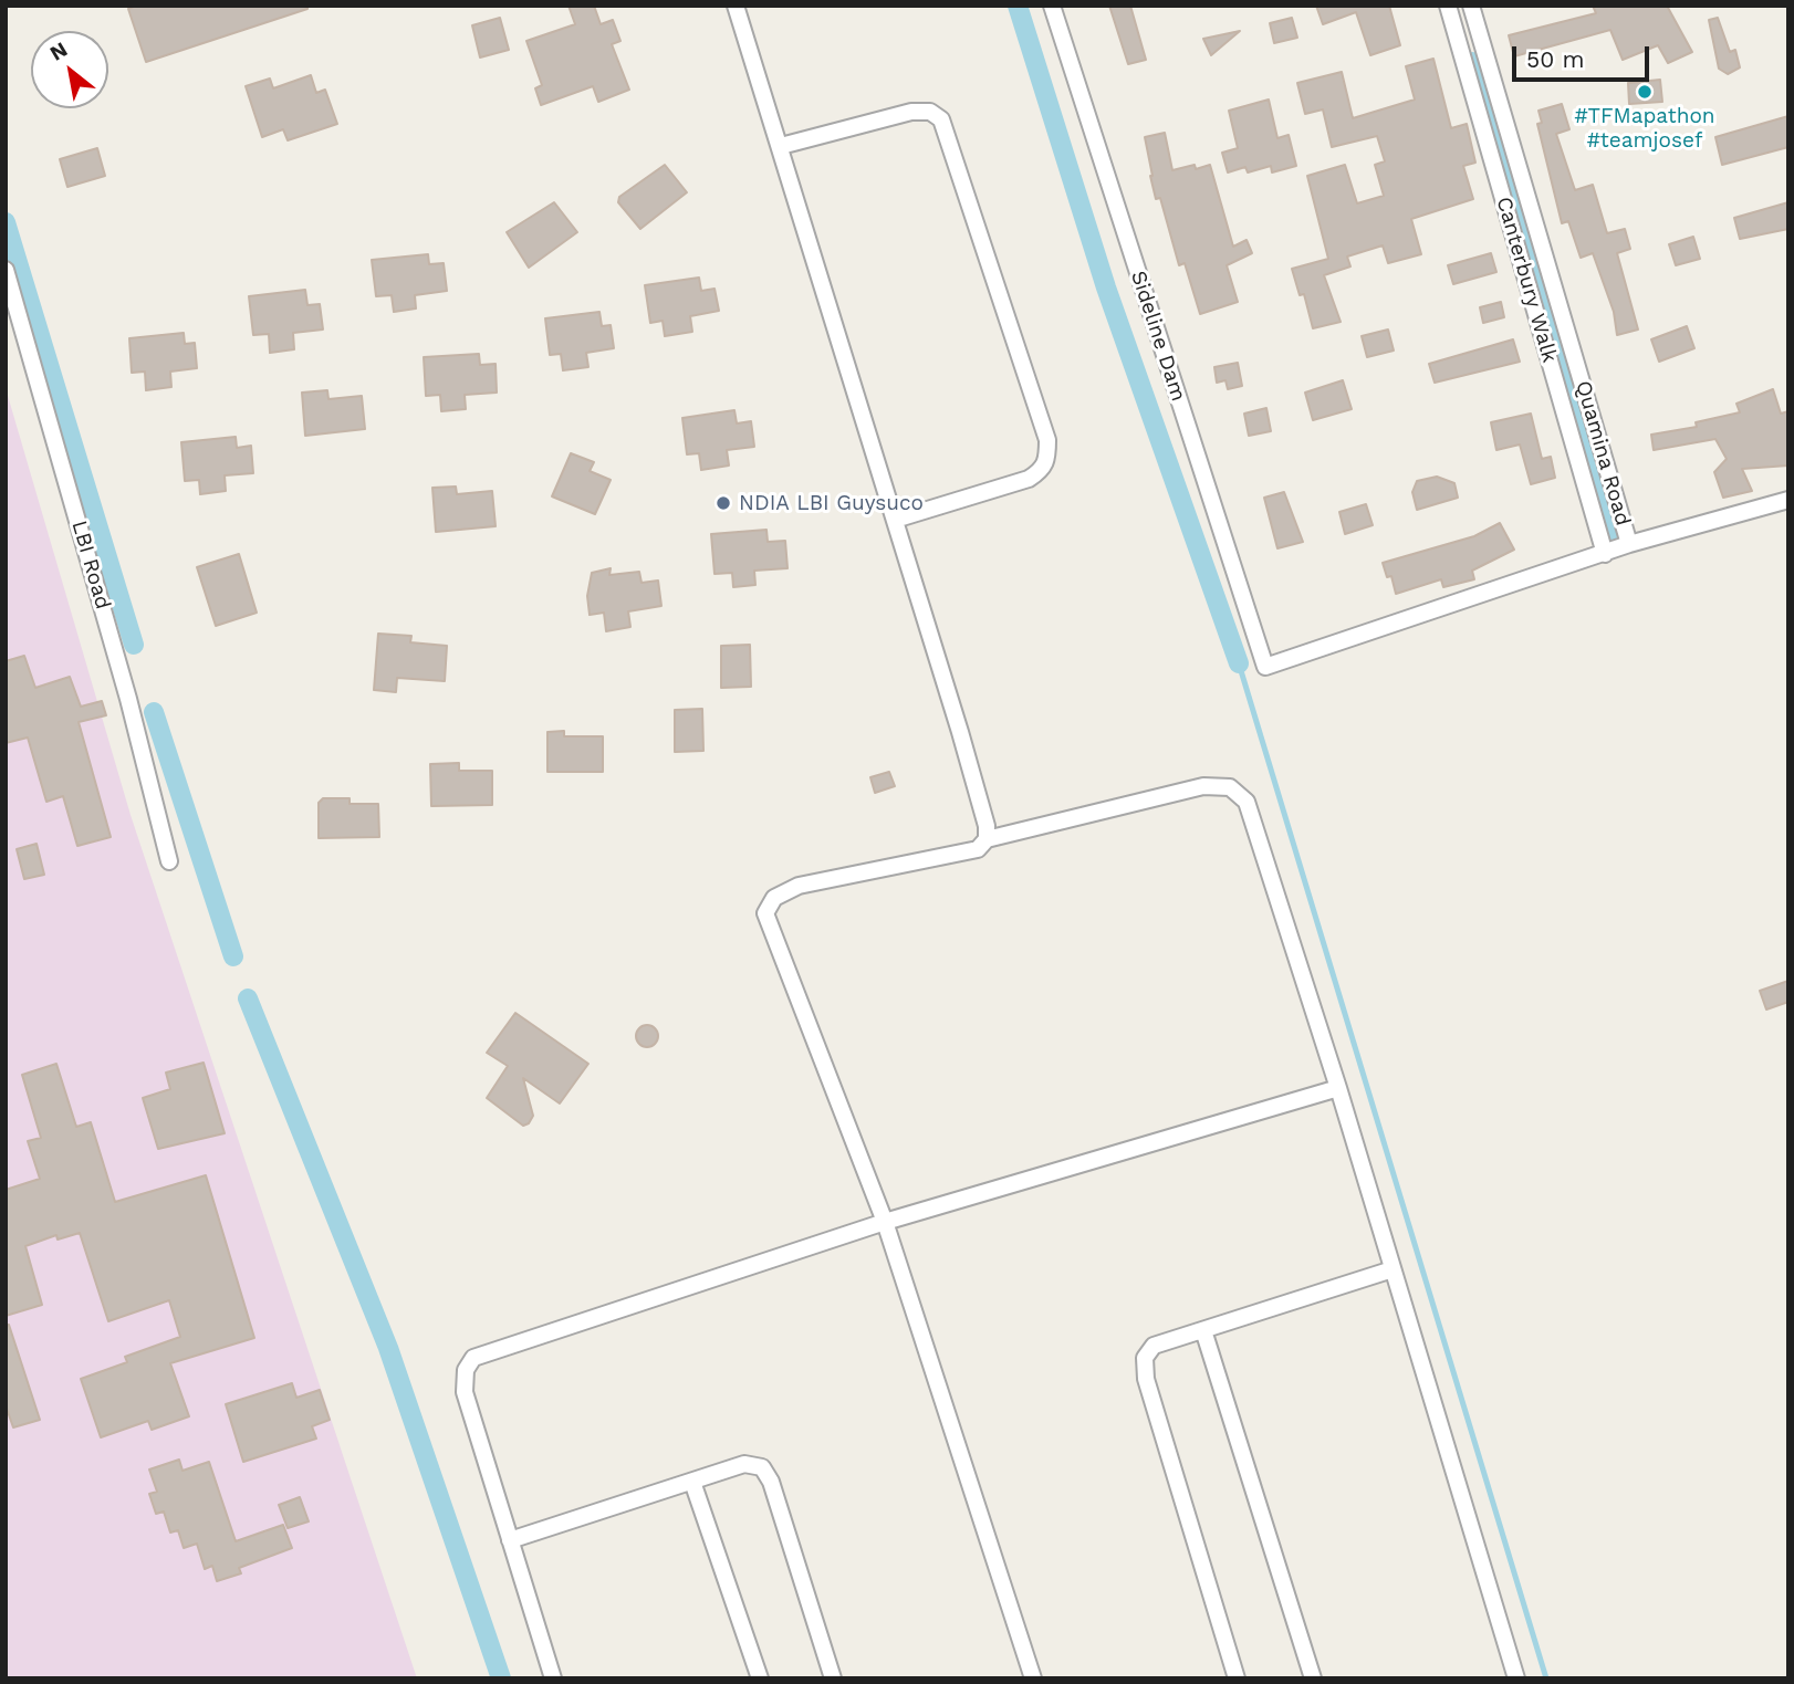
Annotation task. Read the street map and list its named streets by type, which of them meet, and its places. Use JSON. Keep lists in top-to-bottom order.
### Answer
{
  "streets": {
    "street": [
      "Canterbury Walk",
      "Sideline Dam",
      "Quamina Road",
      "LBI Road"
    ]
  },
  "crossings": [
    ["Canterbury Walk", "Sideline Dam"]
  ],
  "places": ["#TFMapathon #teamjosef", "NDIA LBI Guysuco"],
  "scale_bar": "50 m",
  "north": "top left"
}
